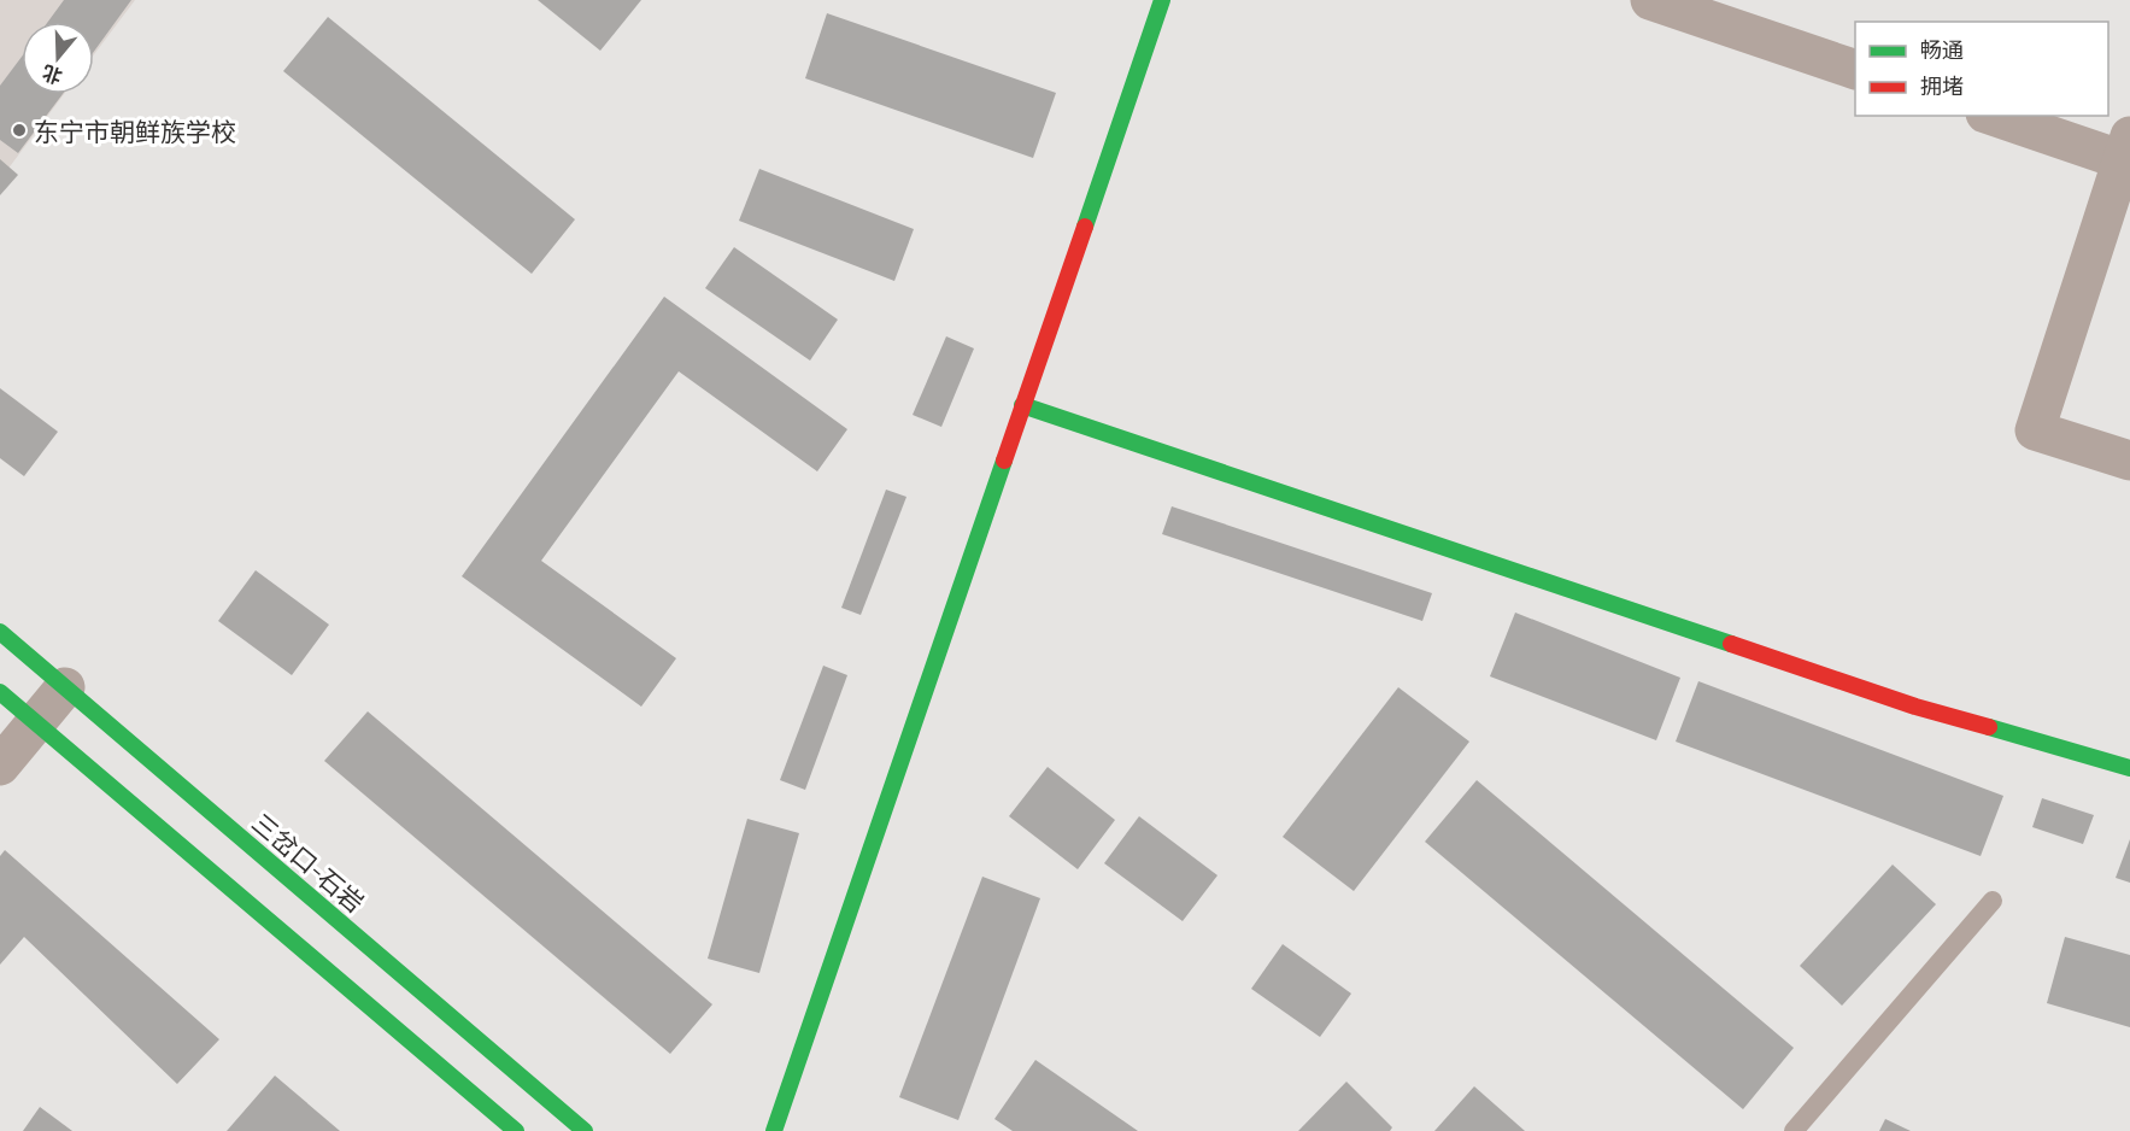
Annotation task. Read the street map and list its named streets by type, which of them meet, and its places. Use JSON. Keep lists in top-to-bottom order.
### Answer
{
  "streets": {
    "main road": ["三岔口-石岩"]
  },
  "places": ["东宁市朝鲜族学校"],
  "legend": ["畅通", "拥堵"],
  "north": "bottom"
}
